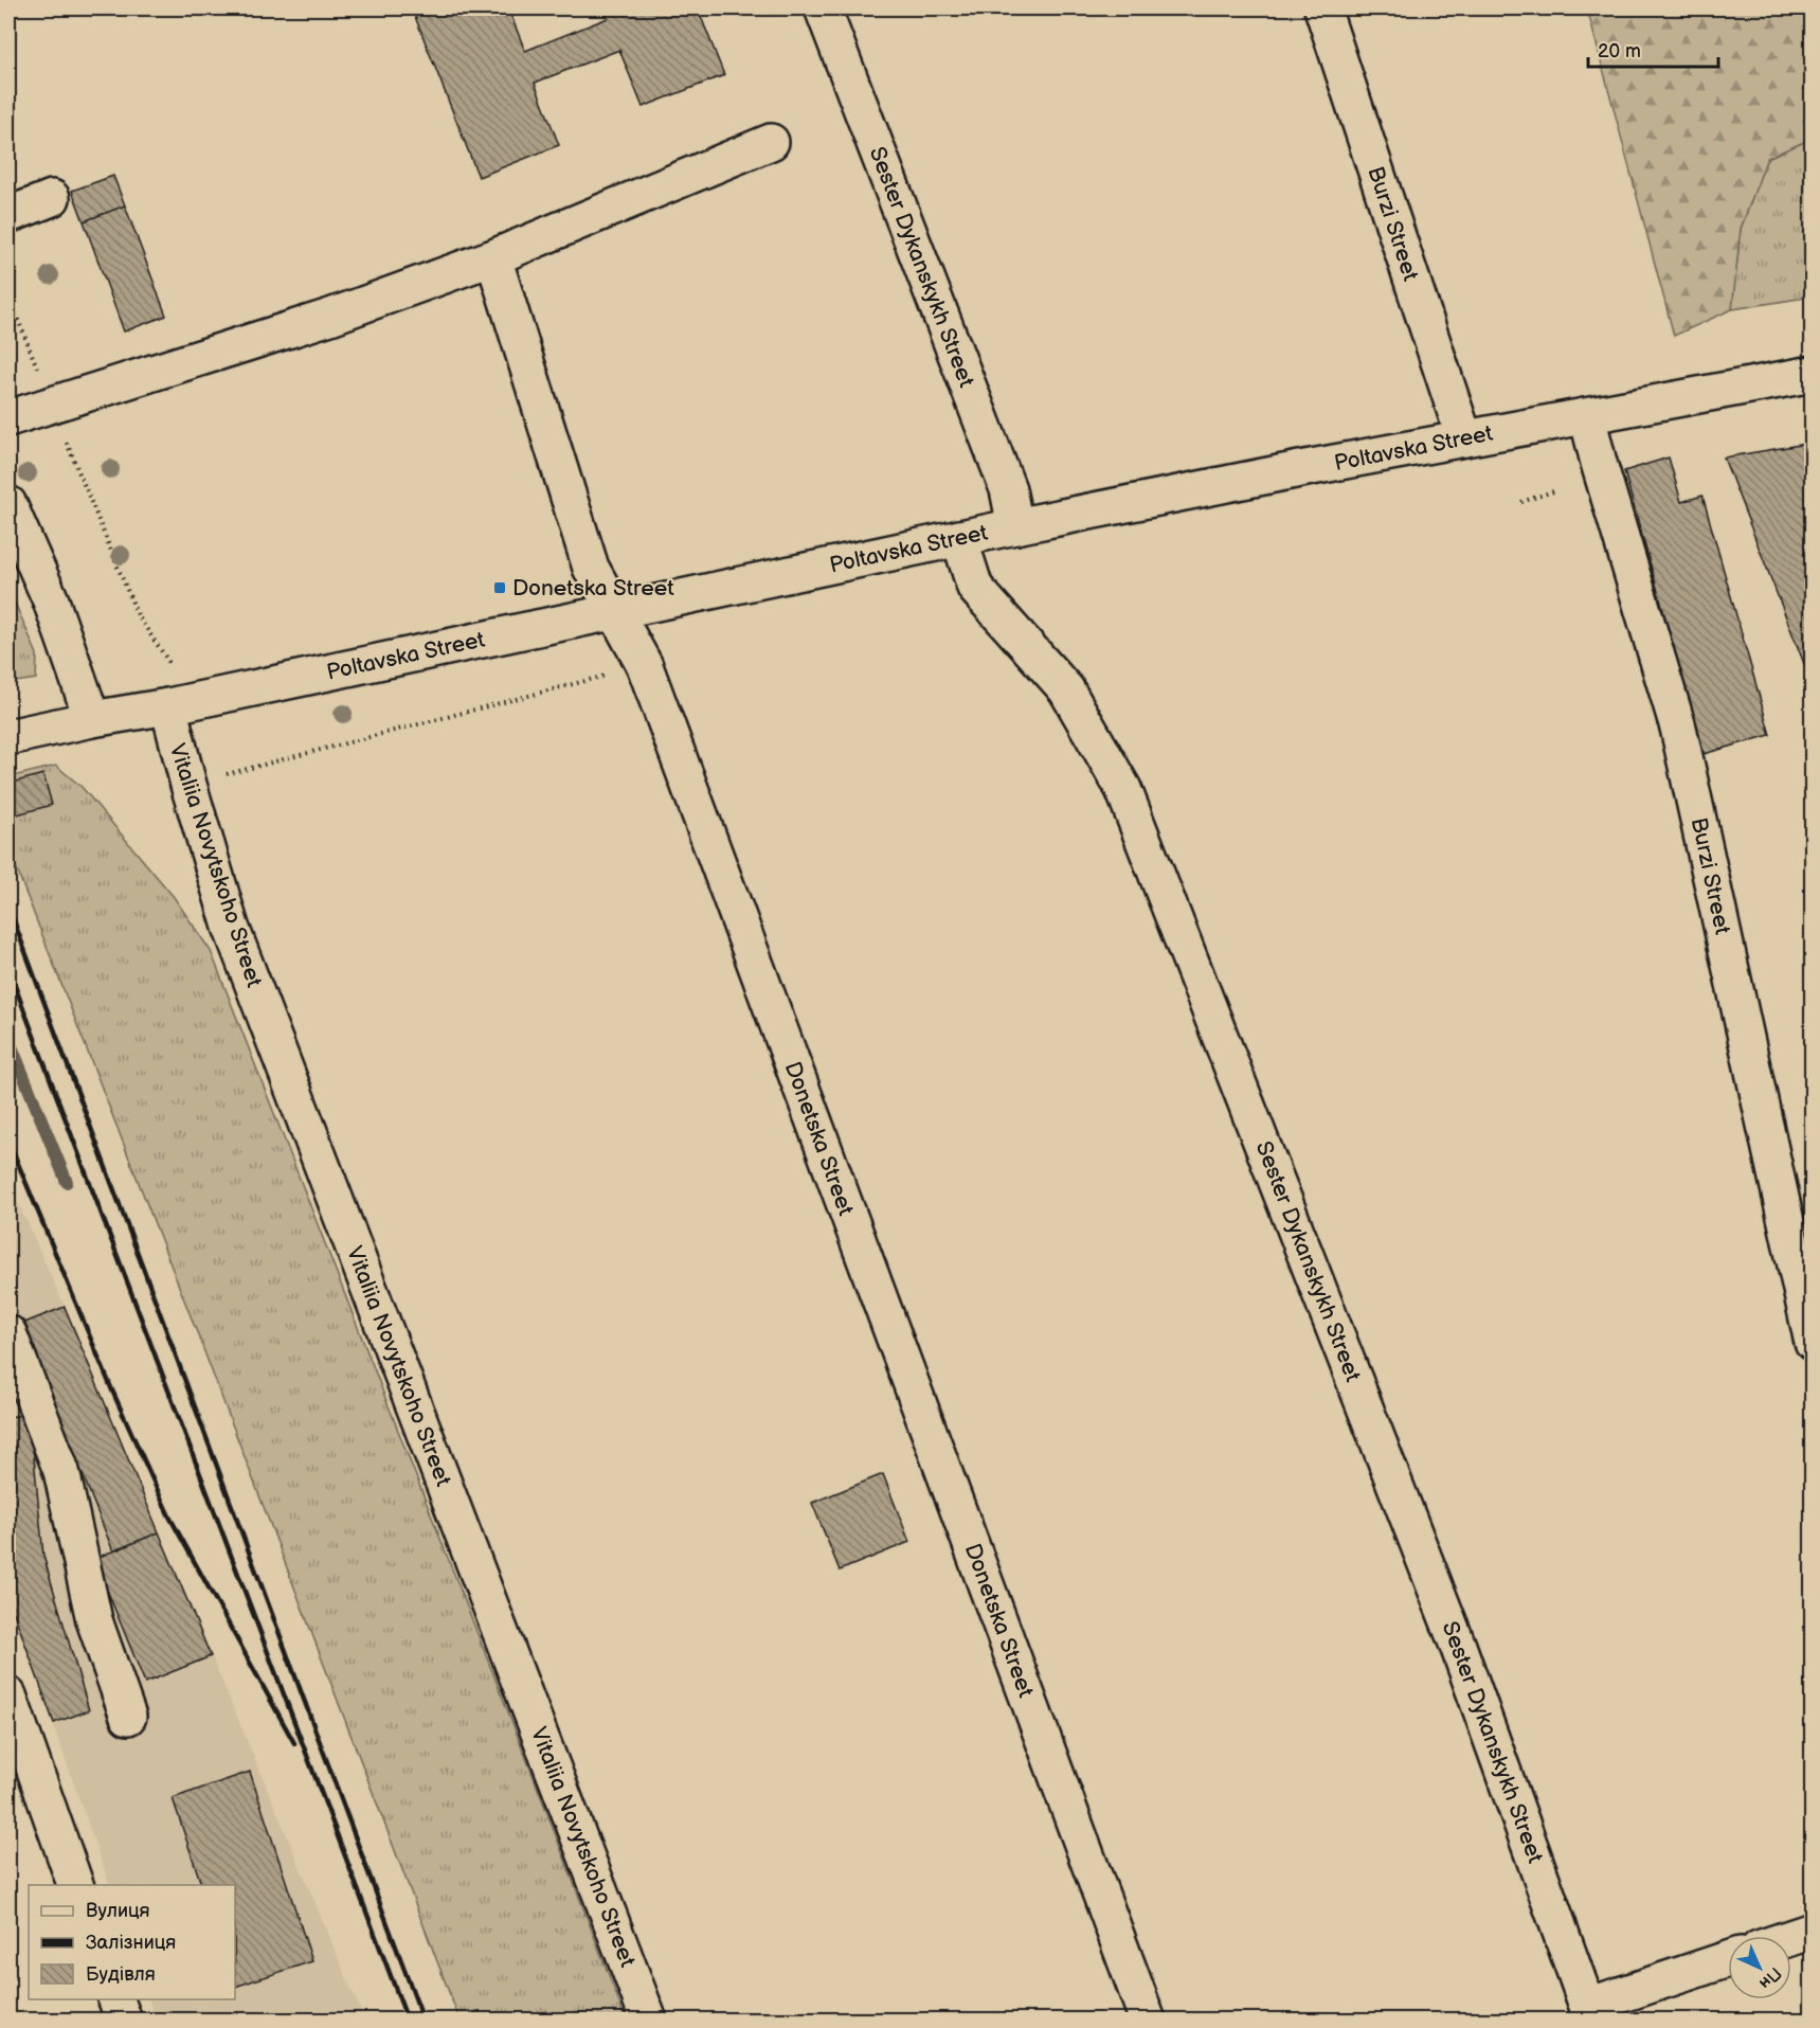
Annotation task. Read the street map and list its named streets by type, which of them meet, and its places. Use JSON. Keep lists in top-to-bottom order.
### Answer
{
  "streets": {
    "street": [
      "Burzi Street",
      "Sester Dykanskykh Street",
      "Poltavska Street",
      "Vitaliia Novytskoho Street",
      "Donetska Street"
    ]
  },
  "crossings": [
    ["Burzi Street", "Poltavska Street"],
    ["Sester Dykanskykh Street", "Poltavska Street"],
    ["Poltavska Street", "Vitaliia Novytskoho Street"],
    ["Poltavska Street", "Donetska Street"]
  ],
  "places": {
    "transit": ["Donetska Street"]
  },
  "legend": ["Вулиця", "Залізниця", "Будівля"],
  "scale_bar": "20 m",
  "north": "bottom right"
}
